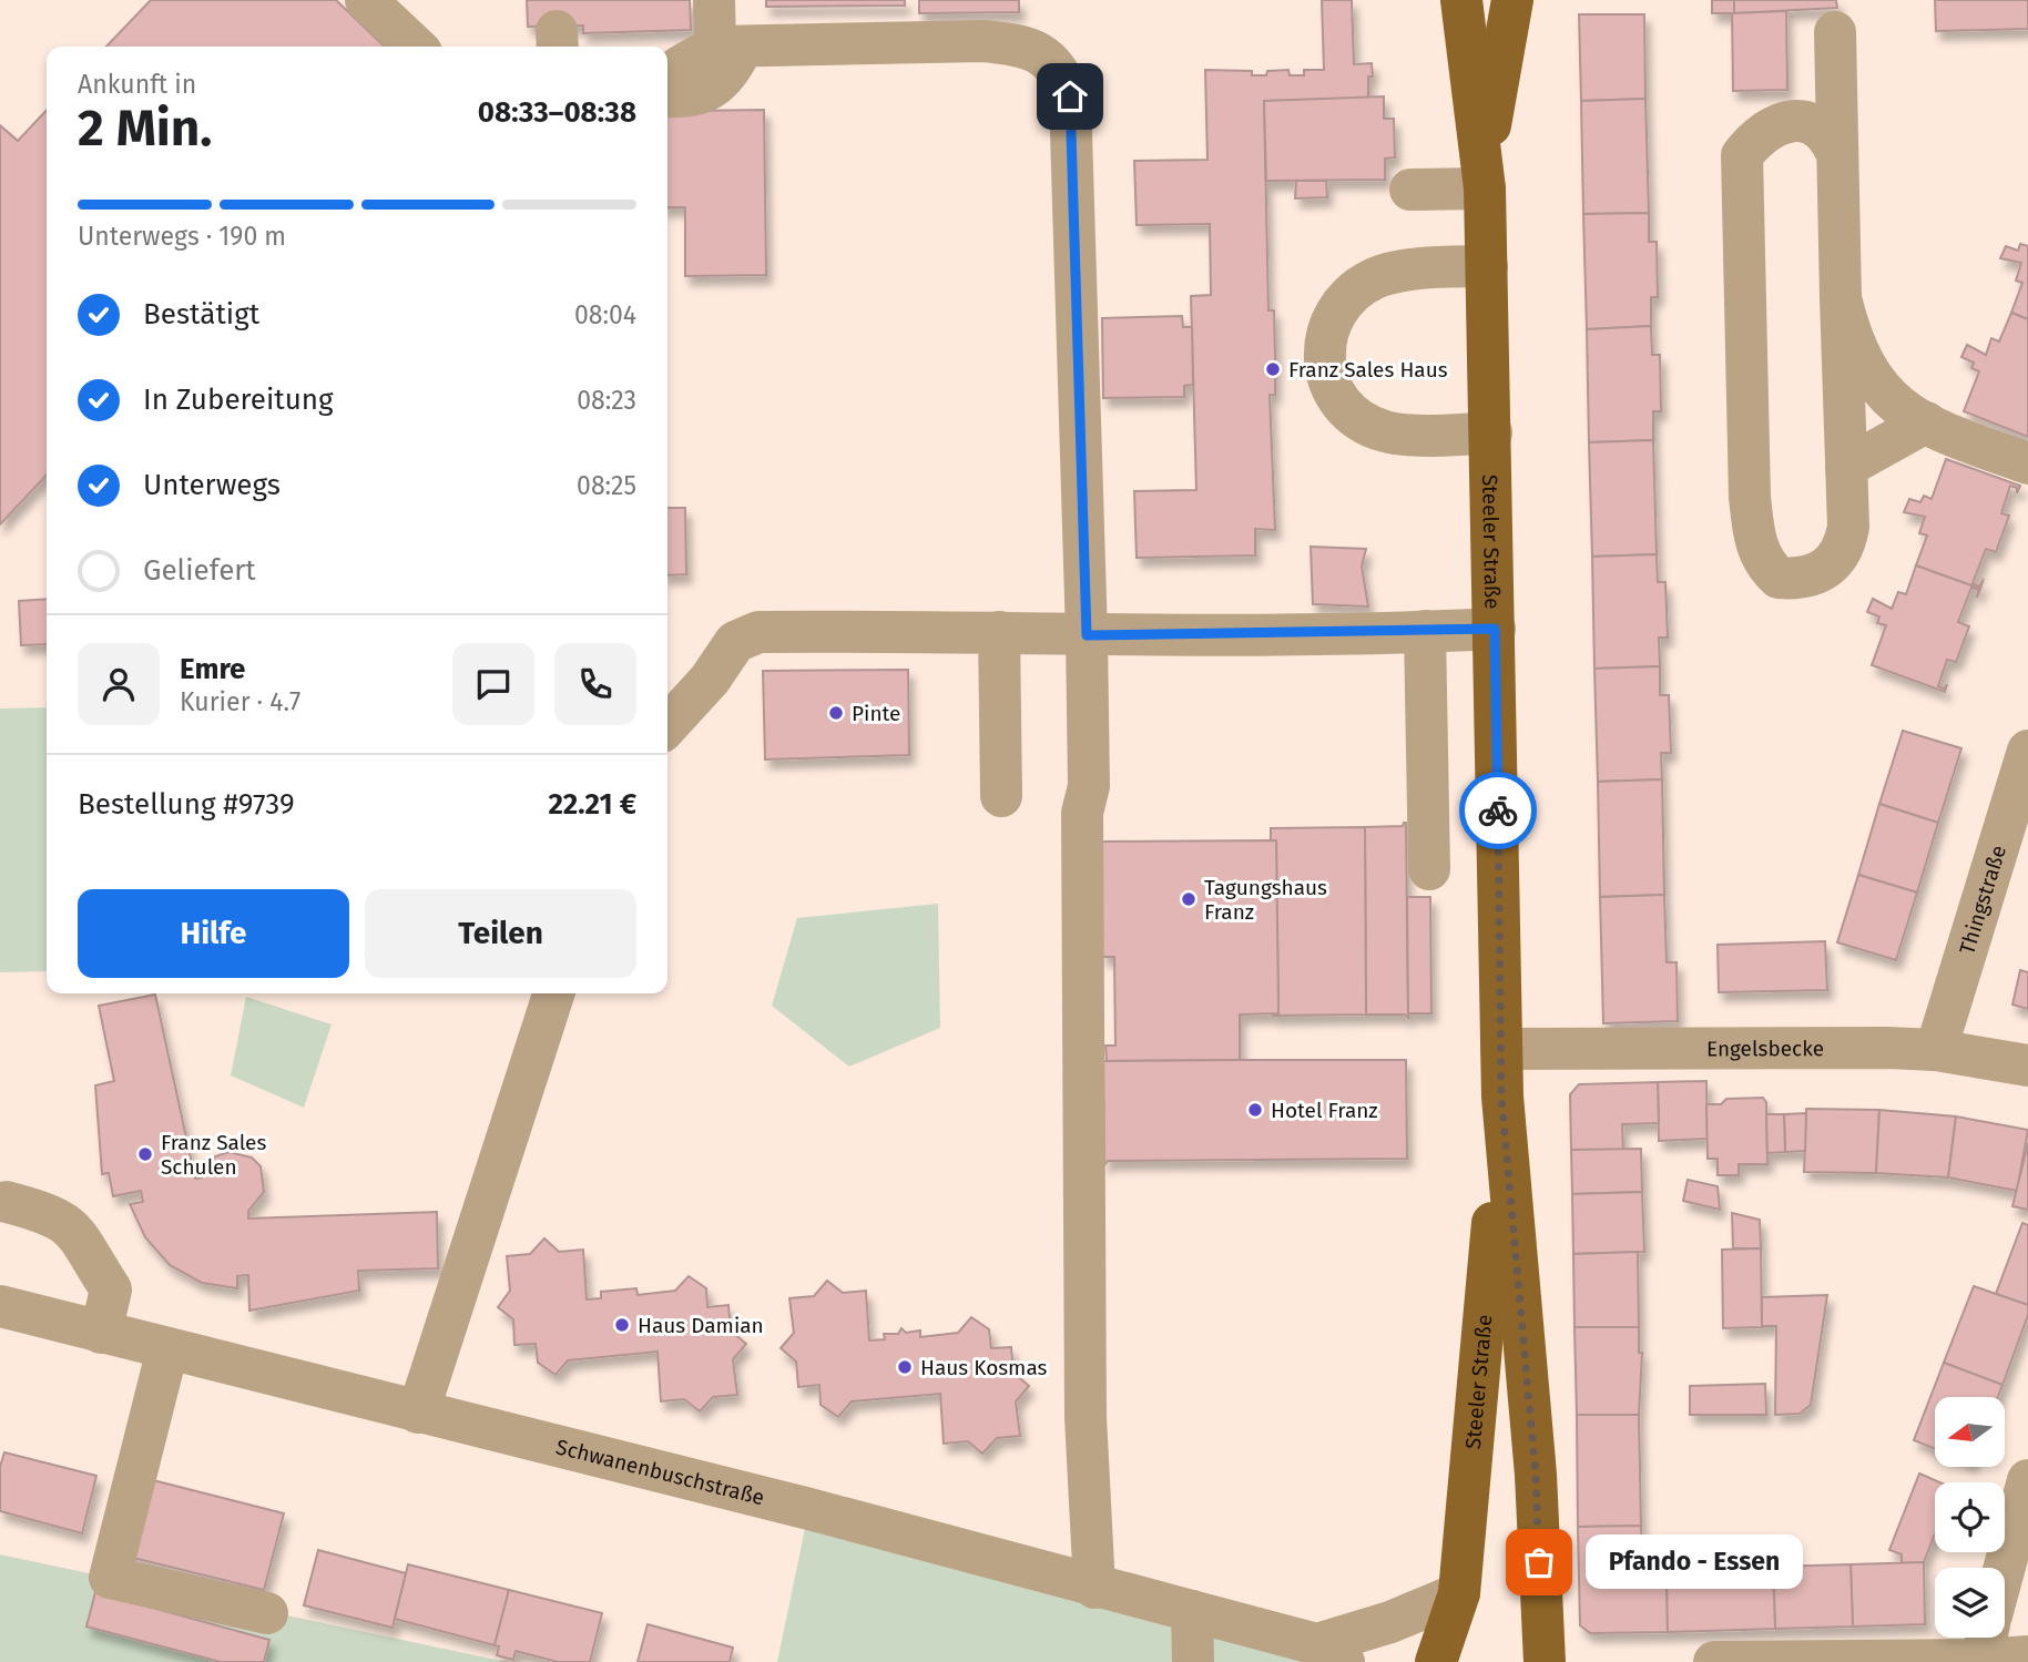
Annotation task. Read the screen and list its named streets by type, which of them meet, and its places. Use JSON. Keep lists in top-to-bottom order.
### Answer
{
  "streets": {
    "main road": ["Steeler Straße"],
    "street": ["Thingstraße", "Engelsbecke", "Schwanenbuschstraße"]
  },
  "crossings": [
    ["Steeler Straße", "Engelsbecke"],
    ["Steeler Straße", "Schwanenbuschstraße"],
    ["Thingstraße", "Engelsbecke"]
  ],
  "places": [
    "Franz Sales Haus",
    "Pinte",
    "Tagungshaus Franz",
    "Hotel Franz",
    "Franz Sales Schulen",
    "Haus Damian",
    "Haus Kosmas",
    "Pfando - Essen"
  ],
  "north": "left",
  "page": {
    "heading": ["2 Min.", "Ankunft in", "08:33–08:38"],
    "panel": [
      "Emre",
      "Kurier · 4.7",
      "Bestellung #9739",
      "22.21 €"
    ],
    "bar": "Unterwegs · 190 m",
    "list": [
      ["Bestätigt", "08:04"],
      ["In Zubereitung", "08:23"],
      ["Unterwegs", "08:25"],
      "Geliefert"
    ],
    "buttons": ["Hilfe", "Teilen"],
    "bubble": "Pfando - Essen"
  }
}
